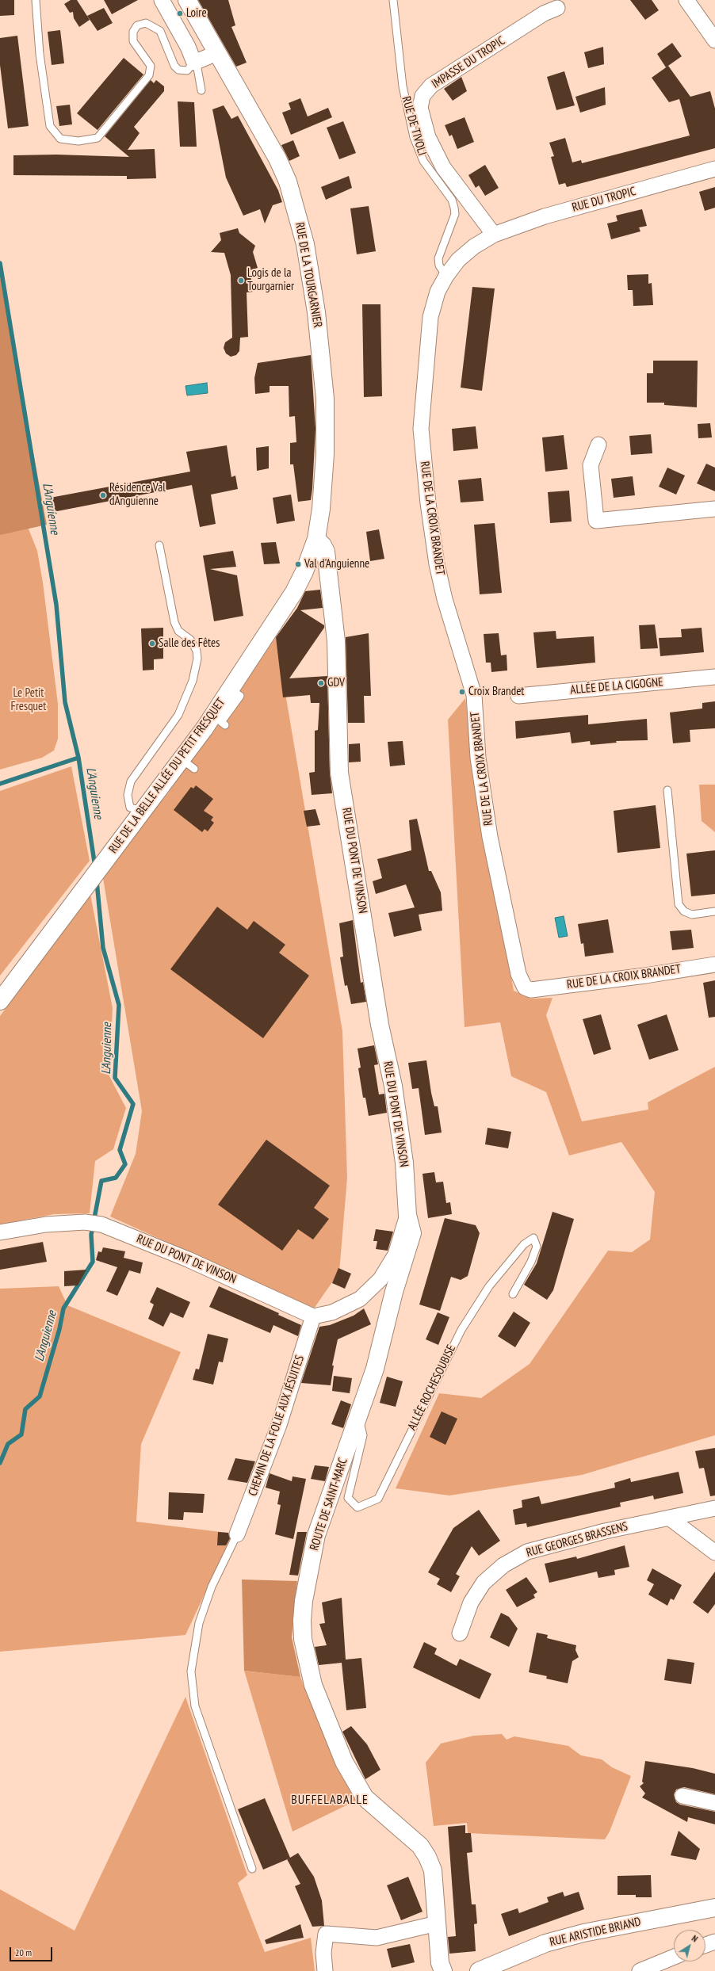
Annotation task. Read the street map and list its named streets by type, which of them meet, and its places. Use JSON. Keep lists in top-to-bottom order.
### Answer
{
  "streets": {
    "street": [
      "IMPASSE DU TROPIC",
      "RUE DU TROPIC",
      "RUE DE LA TOURGARNIER",
      "RUE DE LA CROIX BRANDET",
      "ALLÉE DE LA CIGOGNE",
      "RUE DE LA BELLE ALLÉE DU PETIT FRESQUET",
      "RUE DU PONT DE VINSON",
      "CHEMIN DE LA FOLIE AUX JÉSUITES",
      "ROUTE DE SAINT-MARC",
      "RUE GEORGES BRASSENS",
      "RUE ARISTIDE BRIAND"
    ],
    "lane": ["RUE DE TIVOLI", "ALLÉE ROCHESOUBISE"]
  },
  "crossings": [
    ["IMPASSE DU TROPIC", "RUE DU TROPIC"],
    ["IMPASSE DU TROPIC", "RUE DE LA CROIX BRANDET"],
    ["RUE DE TIVOLI", "RUE DE LA CROIX BRANDET"],
    ["RUE DU TROPIC", "RUE DE LA CROIX BRANDET"],
    ["RUE DE LA TOURGARNIER", "RUE DE LA BELLE ALLÉE DU PETIT FRESQUET"],
    ["RUE DE LA TOURGARNIER", "RUE DU PONT DE VINSON"],
    ["RUE DE LA BELLE ALLÉE DU PETIT FRESQUET", "RUE DU PONT DE VINSON"],
    ["RUE DU PONT DE VINSON", "CHEMIN DE LA FOLIE AUX JÉSUITES"],
    ["RUE DU PONT DE VINSON", "ROUTE DE SAINT-MARC"],
    ["ALLÉE ROCHESOUBISE", "ROUTE DE SAINT-MARC"]
  ],
  "districts": ["BUFFELABALLE"],
  "water": ["L'Anguienne"],
  "parks": ["Le Petit Fresquet"],
  "places": [
    "Loire",
    "Logis de la Tourgarnier",
    "Résidence Val dAnguienne",
    "Val d'Anguienne",
    "Salle des Fêtes",
    "GDV",
    "Croix Brandet"
  ],
  "scale_bar": "20 m",
  "north": "top right"
}
